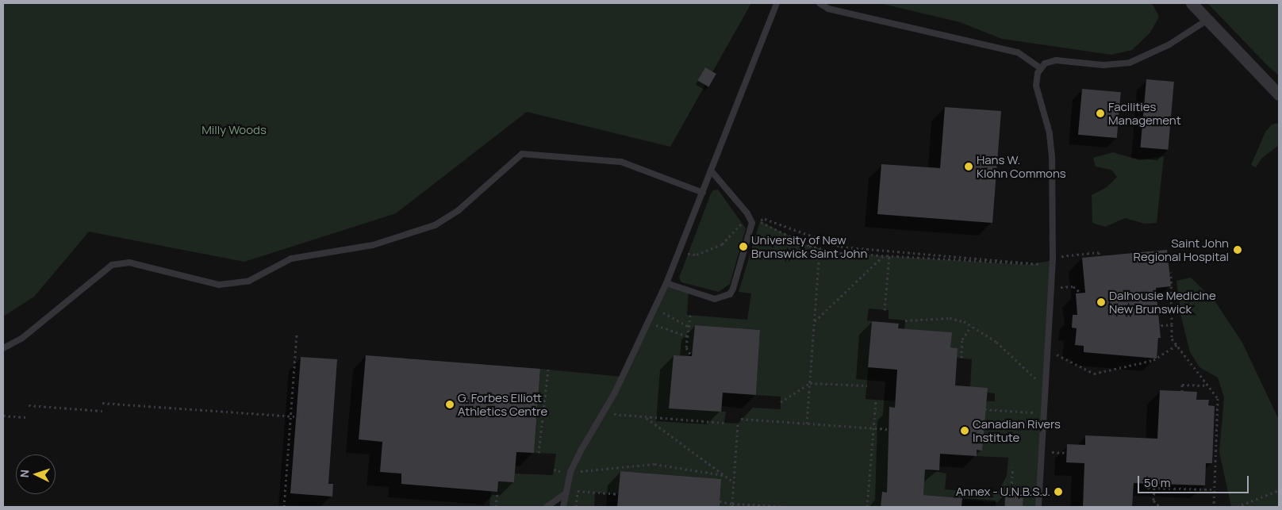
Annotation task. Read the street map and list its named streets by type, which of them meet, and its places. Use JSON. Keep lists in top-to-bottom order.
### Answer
{
  "parks": ["Milly Woods"],
  "places": [
    "Facilities Management",
    "Hans W. Klohn Commons",
    "University of New Brunswick Saint John",
    "Saint John Regional Hospital",
    "Dalhousie Medicine New Brunswick",
    "G. Forbes Elliott Athletics Centre",
    "Canadian Rivers Institute",
    "Annex - U.N.B.S.J."
  ],
  "scale_bar": "50 m",
  "north": "left"
}
